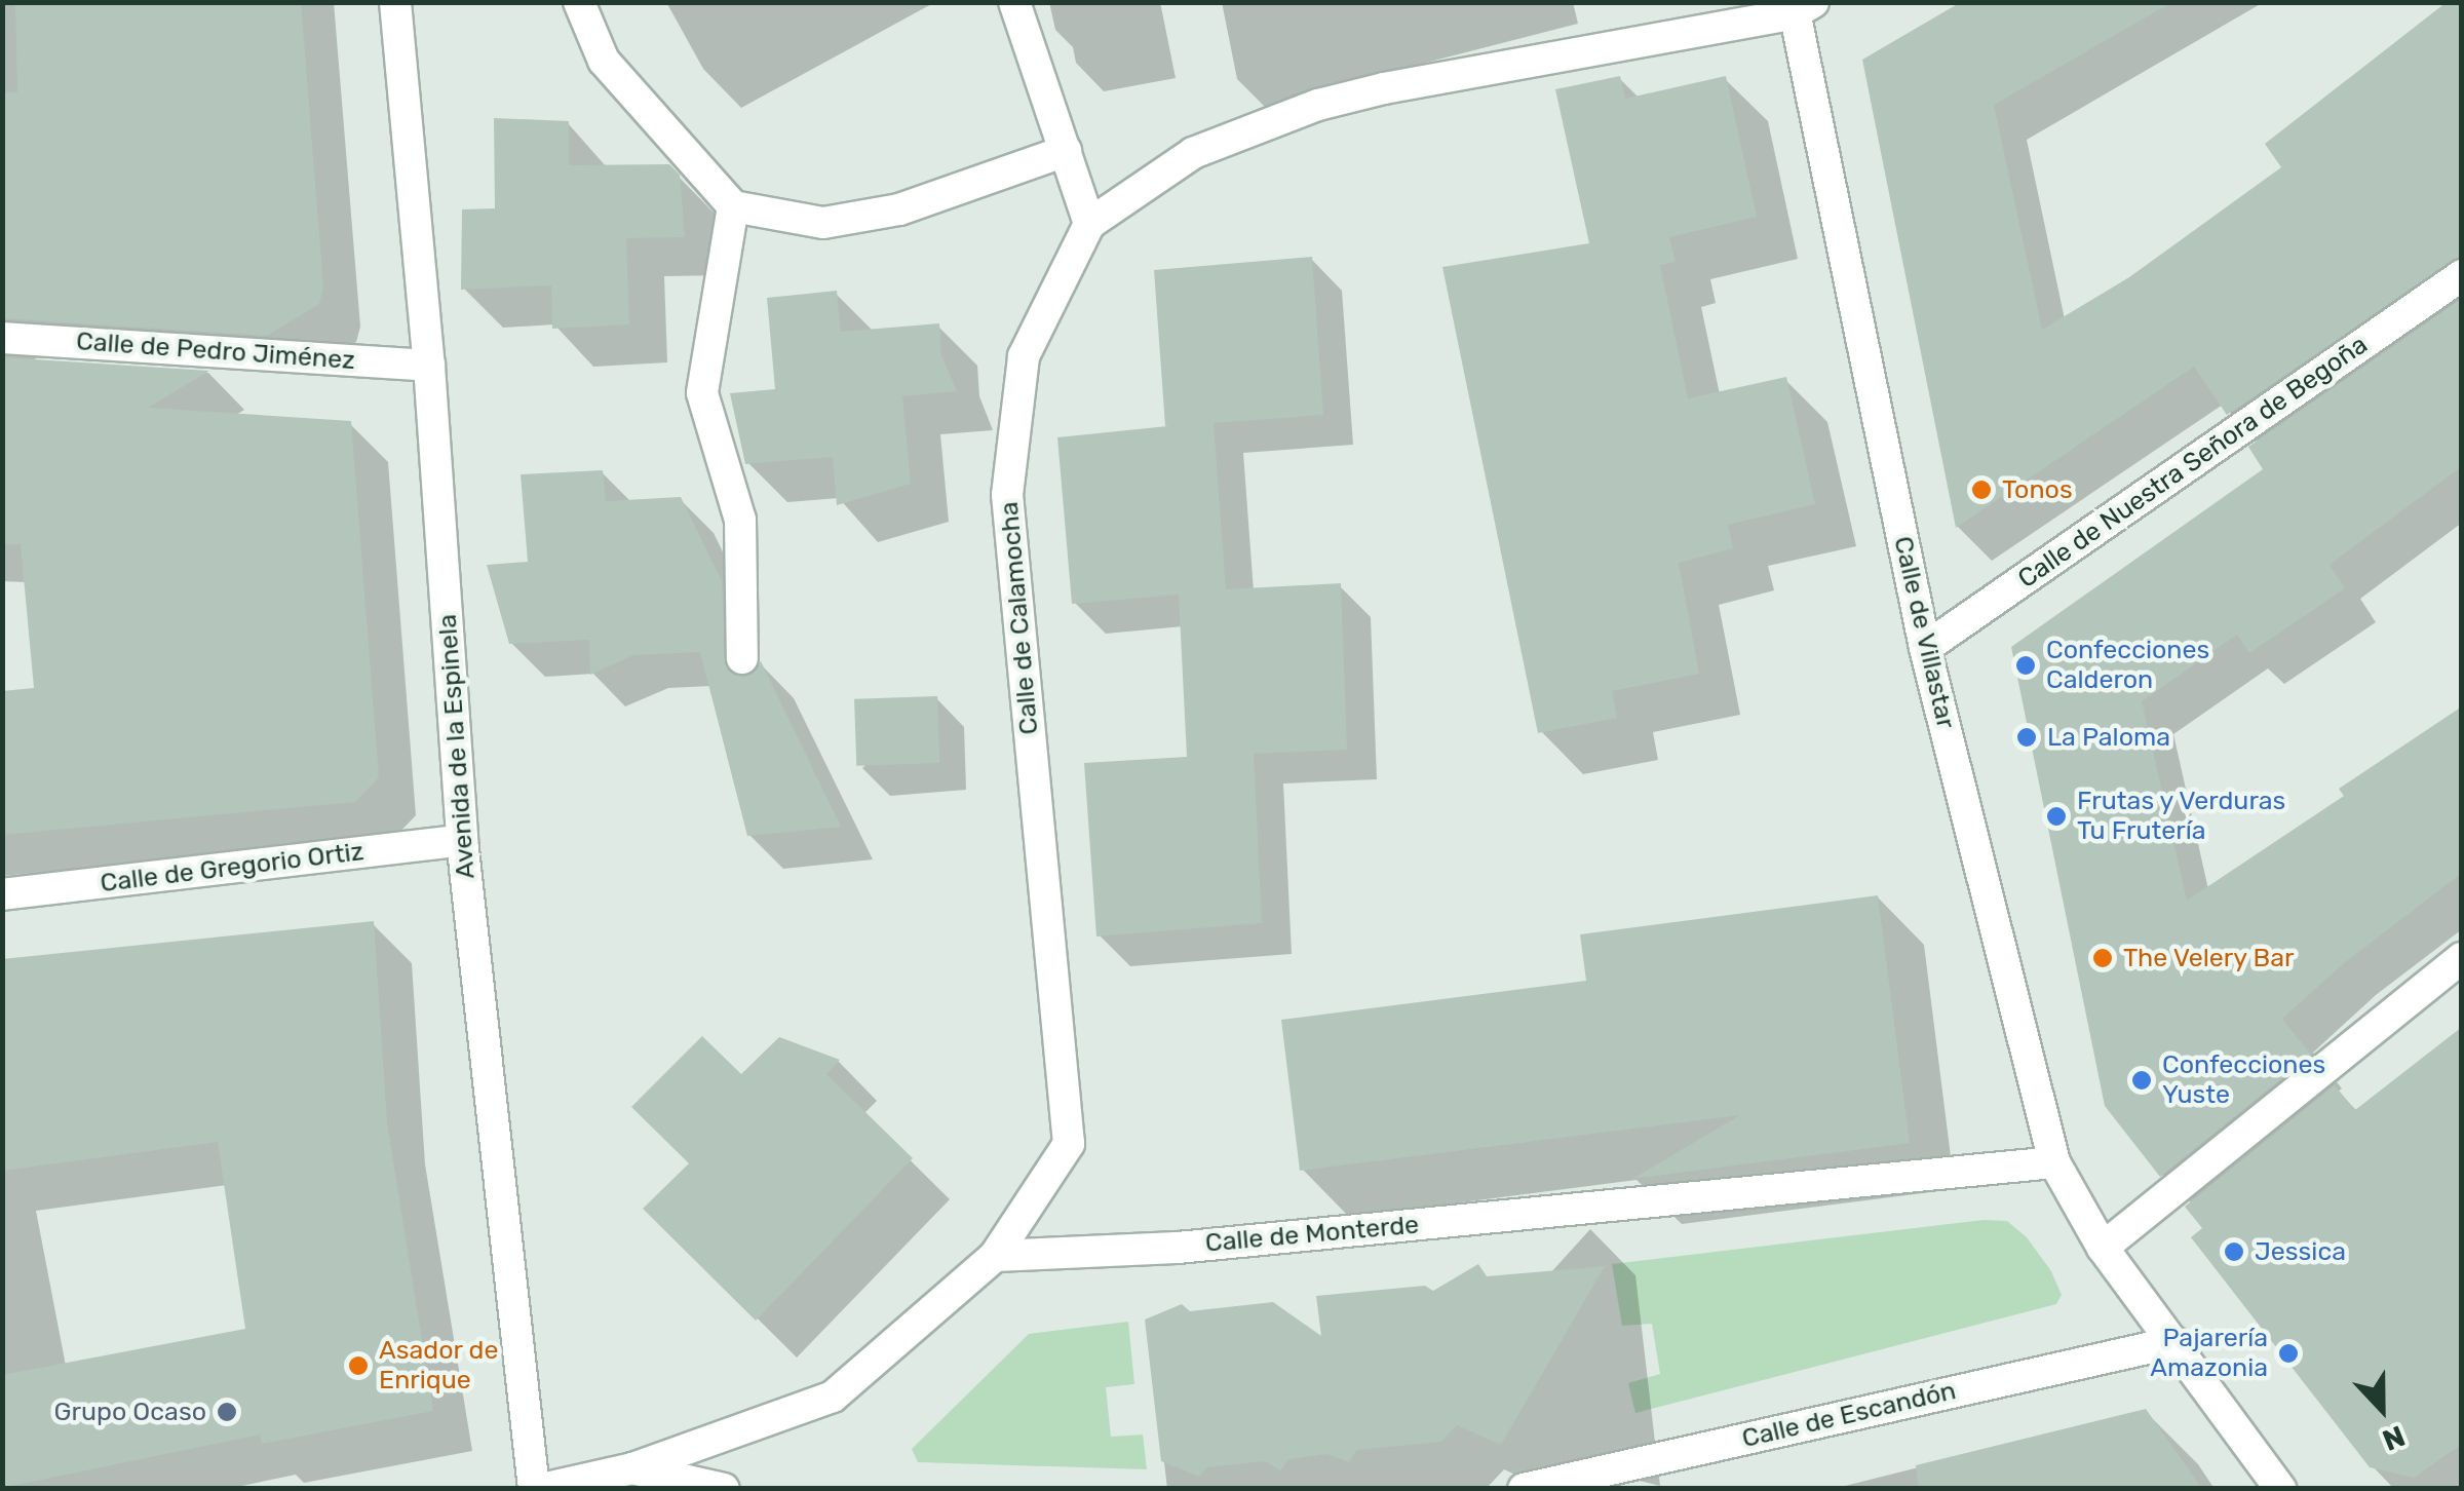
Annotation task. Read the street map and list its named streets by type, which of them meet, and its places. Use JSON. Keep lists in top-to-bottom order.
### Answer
{
  "streets": {
    "street": [
      "Calle de Pedro Jiménez",
      "Calle de Nuestra Señora de Begoña",
      "Calle de Calamocha",
      "Calle de Villastar",
      "Avenida de la Espinela",
      "Calle de Gregorio Ortiz",
      "Calle de Monterde",
      "Calle de Escandón"
    ]
  },
  "crossings": [
    ["Calle de Pedro Jiménez", "Avenida de la Espinela"],
    ["Calle de Nuestra Señora de Begoña", "Calle de Villastar"],
    ["Calle de Calamocha", "Calle de Villastar"],
    ["Calle de Calamocha", "Calle de Monterde"],
    ["Calle de Villastar", "Calle de Monterde"],
    ["Calle de Villastar", "Calle de Escandón"],
    ["Avenida de la Espinela", "Calle de Gregorio Ortiz"]
  ],
  "places": [
    "Tonos",
    "Confecciones Calderon",
    "La Paloma",
    "Frutas y Verduras Tu Frutería",
    "The Velery Bar",
    "Confecciones Yuste",
    "Jessica",
    "Pajarería Amazonia",
    "Asador de Enrique",
    "Grupo Ocaso"
  ],
  "north": "bottom"
}
